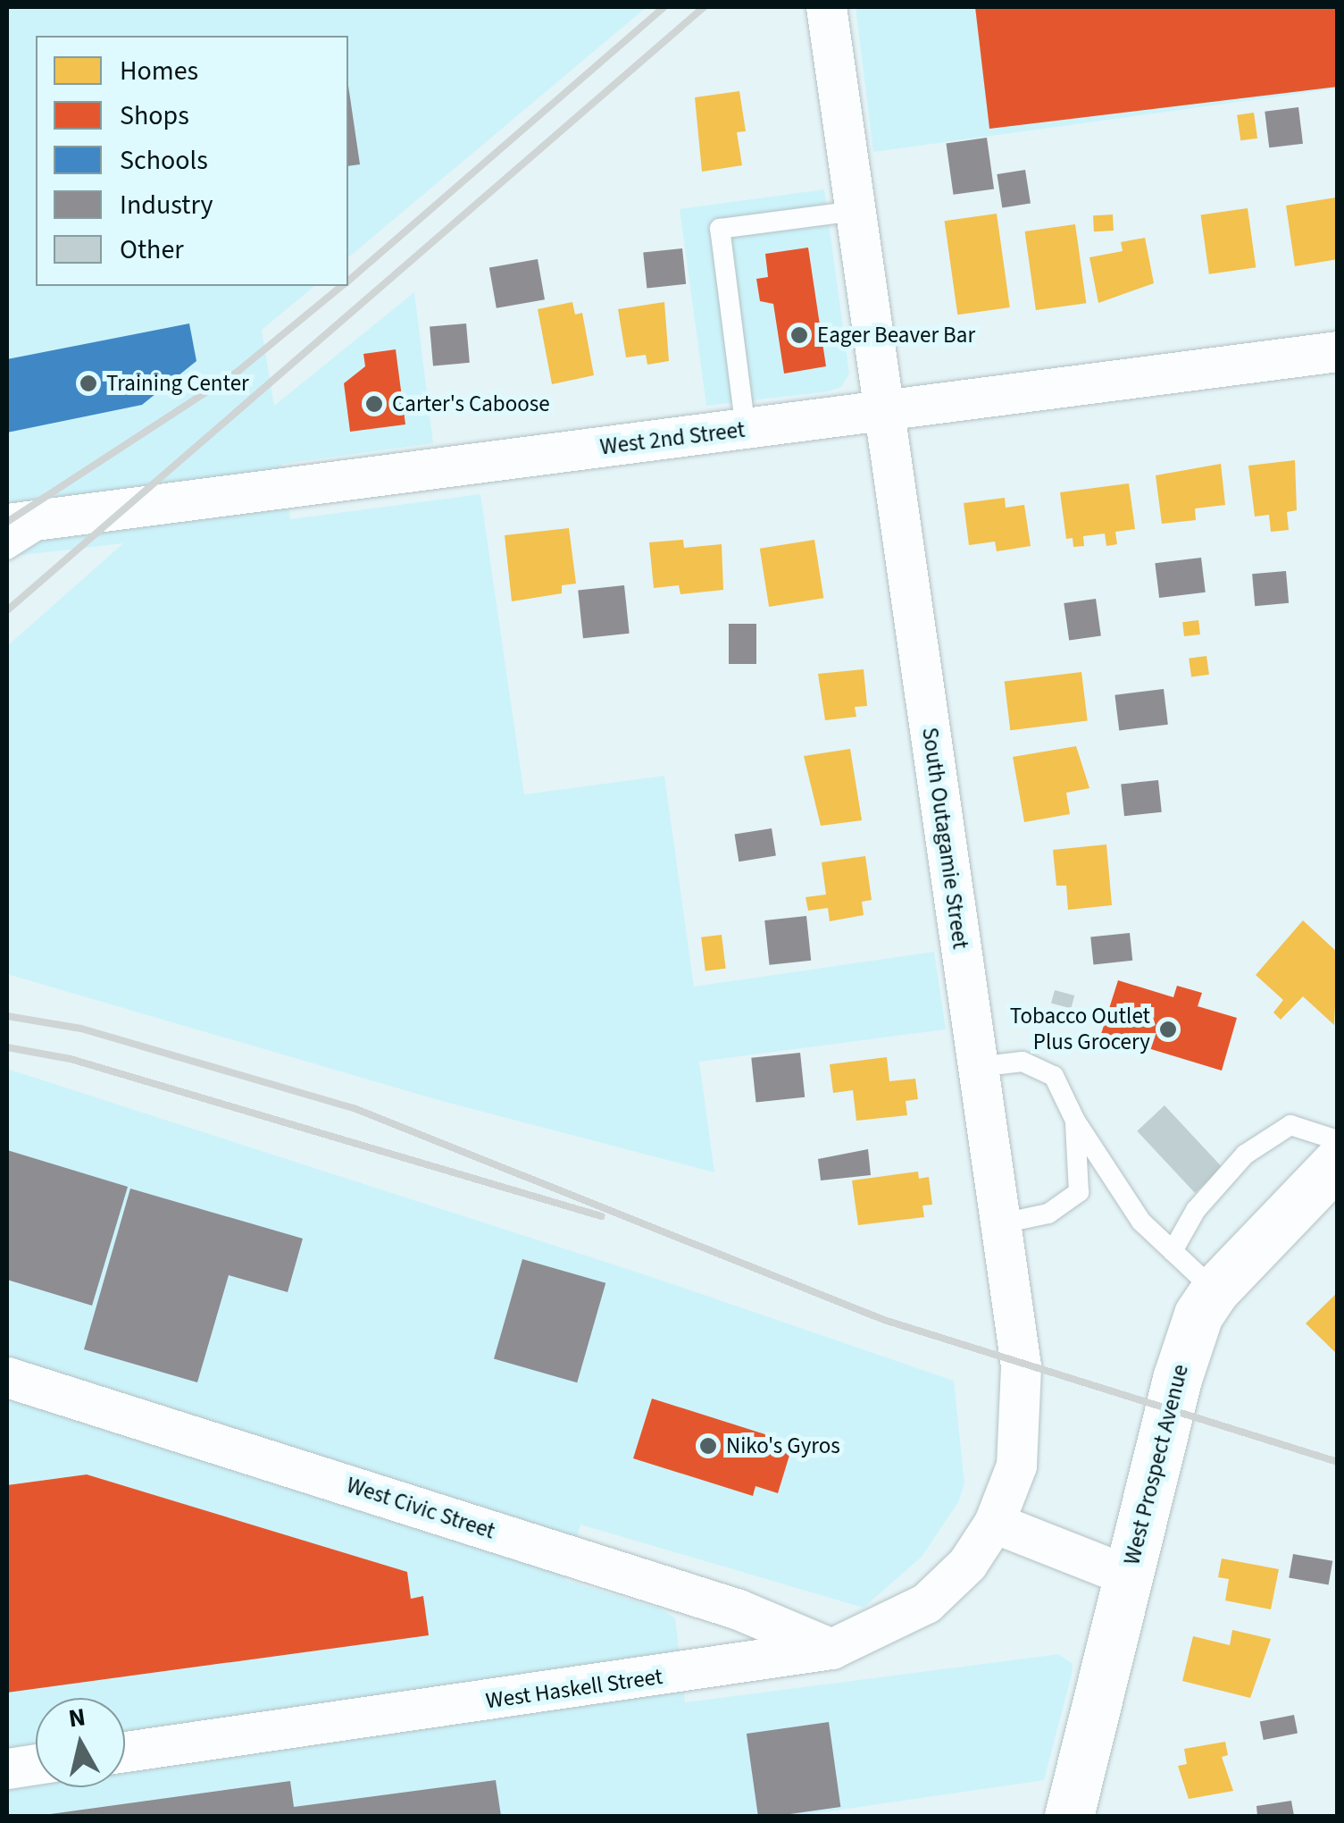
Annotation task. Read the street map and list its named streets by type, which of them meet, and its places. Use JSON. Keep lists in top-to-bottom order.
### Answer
{
  "streets": {
    "main road": ["West Prospect Avenue"],
    "street": [
      "West 2nd Street",
      "South Outagamie Street",
      "West Civic Street",
      "West Haskell Street"
    ]
  },
  "crossings": [
    ["West 2nd Street", "South Outagamie Street"],
    ["South Outagamie Street", "West Haskell Street"],
    ["West Civic Street", "West Haskell Street"]
  ],
  "places": [
    "Eager Beaver Bar",
    "Training Center",
    "Carter's Caboose",
    "Tobacco Outlet Plus Grocery",
    "Niko's Gyros"
  ],
  "legend": [
    "Homes",
    "Shops",
    "Schools",
    "Industry",
    "Other"
  ],
  "north": "top"
}
